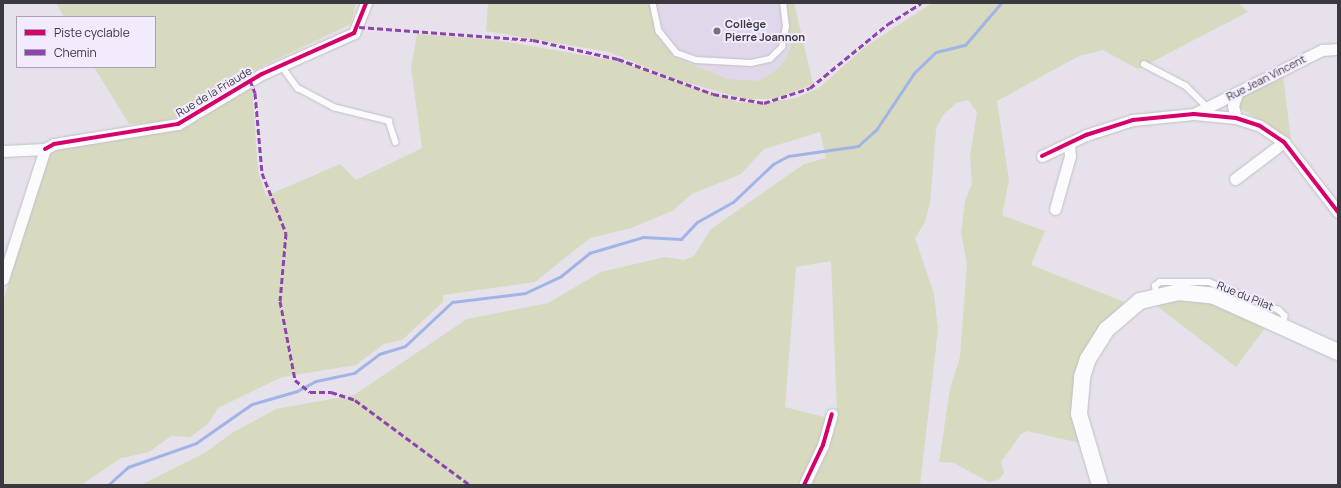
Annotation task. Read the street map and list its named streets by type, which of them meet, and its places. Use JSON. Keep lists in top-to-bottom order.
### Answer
{
  "streets": {
    "main road": ["Rue du Pilat"],
    "street": ["Rue Jean Vincent", "Rue de la Friaude"]
  },
  "places": ["Collège Pierre Joannon"],
  "legend": ["Piste cyclable", "Chemin"]
}
